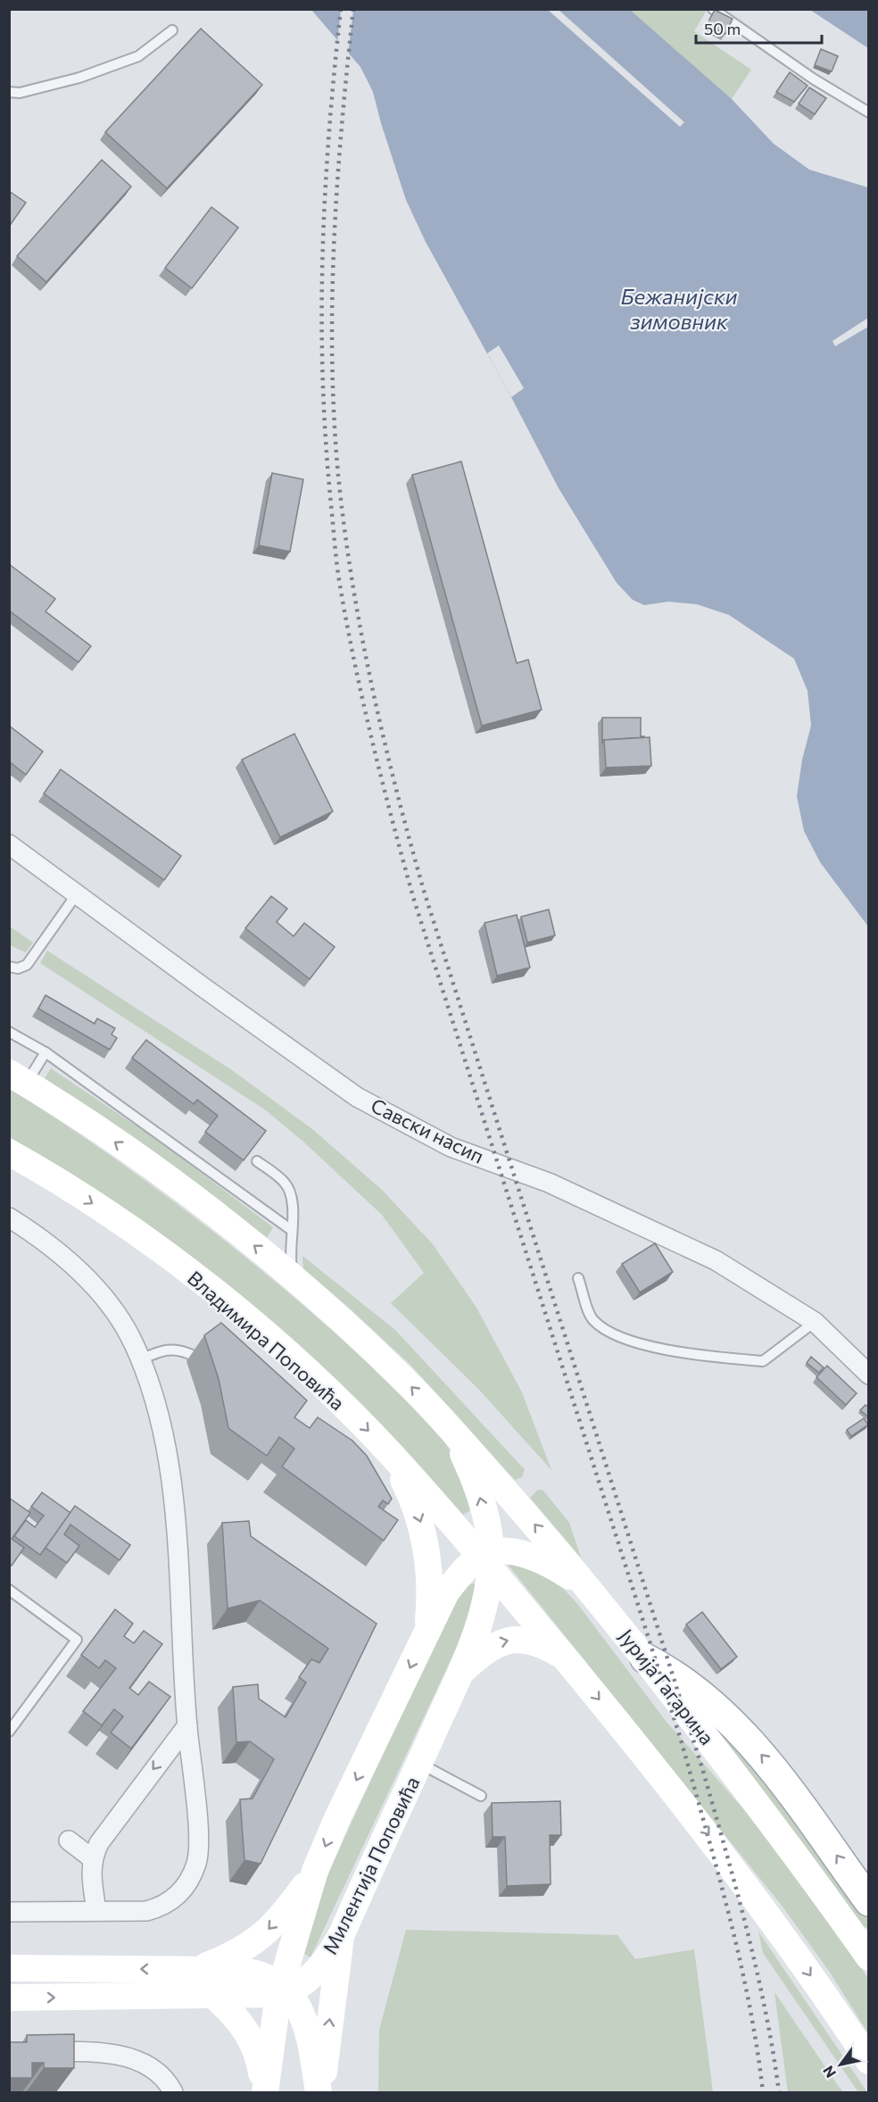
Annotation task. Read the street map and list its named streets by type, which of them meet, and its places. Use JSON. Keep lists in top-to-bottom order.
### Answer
{
  "streets": {
    "main road": ["Владимира Поповића", "Јурија Гагарина", "Милентија Поповића"],
    "street": ["Савски насип"]
  },
  "crossings": [
    ["Владимира Поповића", "Милентија Поповића"],
    ["Јурија Гагарина", "Милентија Поповића"]
  ],
  "water": ["Бежанијски зимовник"],
  "scale_bar": "50 m",
  "north": "bottom left"
}
